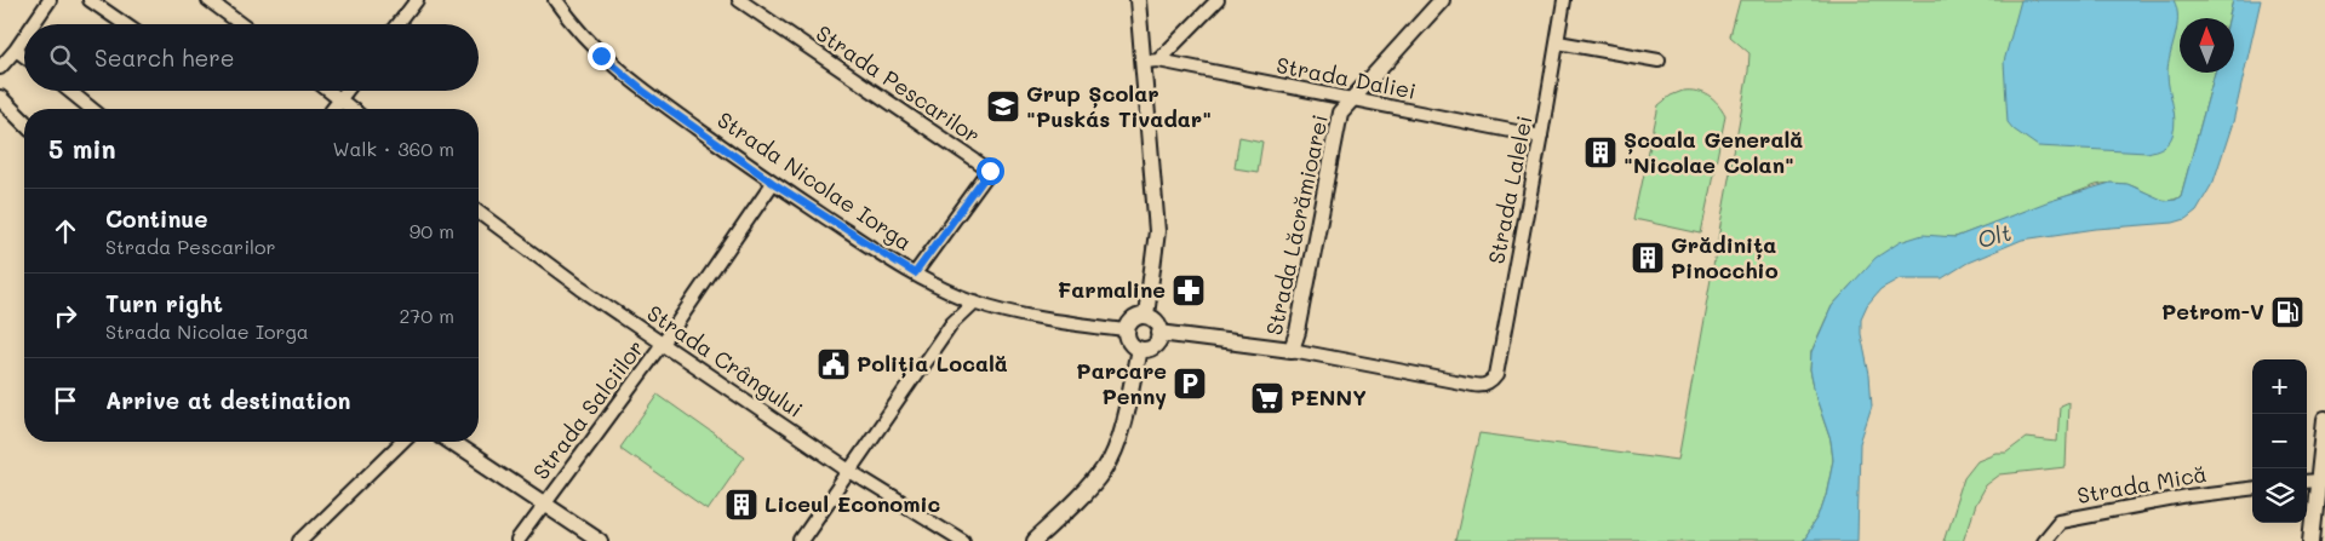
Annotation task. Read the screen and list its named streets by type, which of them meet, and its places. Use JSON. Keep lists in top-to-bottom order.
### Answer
{
  "streets": {
    "main road": ["Strada Lăcrămioarei"],
    "street": [
      "Strada Daliei",
      "Strada Pescarilor",
      "Strada Nicolae Iorga",
      "Strada Lalelei",
      "Strada Crângului",
      "Strada Salciilor",
      "Strada Mică"
    ]
  },
  "crossings": [
    ["Strada Daliei", "Strada Lalelei"],
    ["Strada Daliei", "Strada Lăcrămioarei"],
    ["Strada Pescarilor", "Strada Nicolae Iorga"],
    ["Strada Nicolae Iorga", "Strada Salciilor"],
    ["Strada Lalelei", "Strada Lăcrămioarei"],
    ["Strada Crângului", "Strada Salciilor"]
  ],
  "water": ["Olt"],
  "places": {
    "school or university": ["Grup Școlar \"Puskás Tivadar\""],
    "building": ["Școala Generală \"Nicolae Colan\"", "Grădinița Pinocchio", "Liceul Economic"],
    "pharmacy": ["Farmaline"],
    "fuel station": ["Petrom-V"],
    "public building": ["Poliția Locală"],
    "parking": ["Parcare Penny"],
    "supermarket": ["PENNY"]
  },
  "north": "top",
  "page": {
    "search": "Search here",
    "heading": ["5 min", "Walk · 360 m"],
    "list": [
      ["Continue", "Strada Pescarilor", "90 m"],
      ["Turn right", "Strada Nicolae Iorga", "270 m"],
      "Arrive at destination"
    ],
    "map_buttons": ["+", "−"]
  }
}
